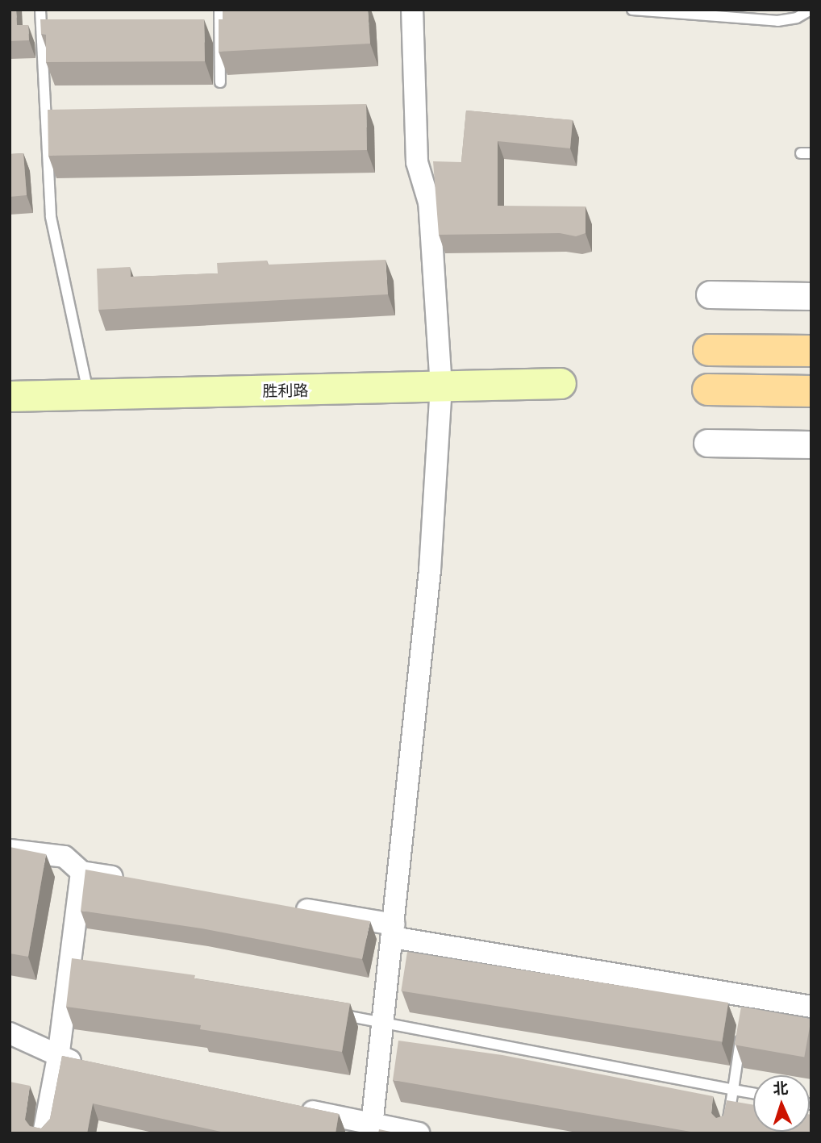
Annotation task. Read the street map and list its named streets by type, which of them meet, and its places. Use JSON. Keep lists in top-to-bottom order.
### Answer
{
  "streets": {
    "main road": ["胜利路"]
  },
  "north": "top"
}
